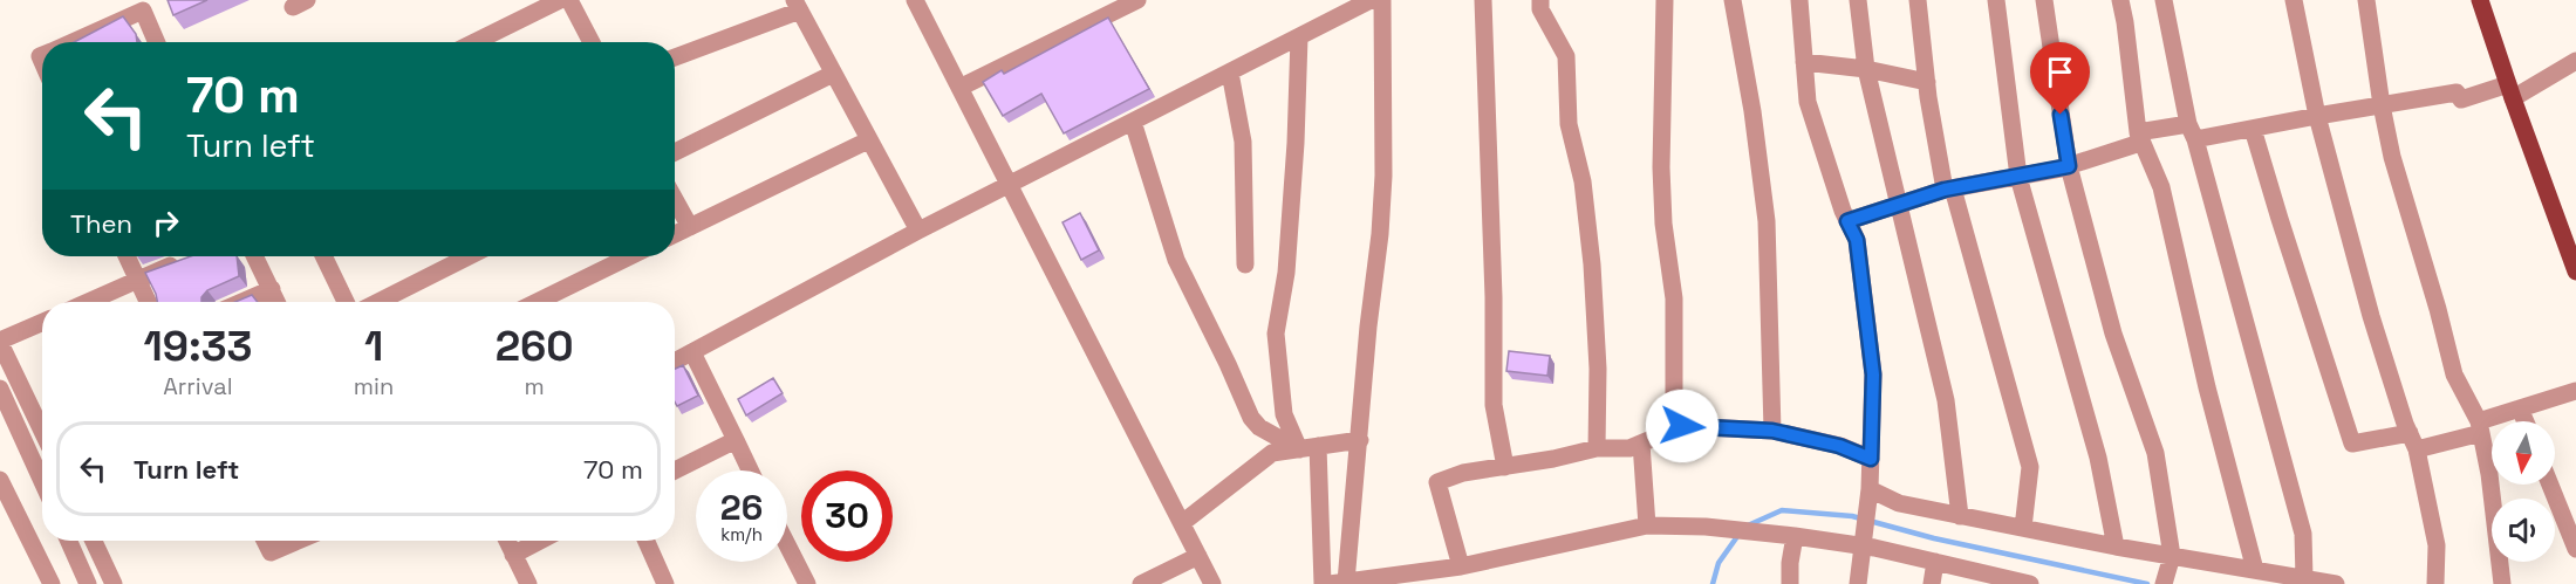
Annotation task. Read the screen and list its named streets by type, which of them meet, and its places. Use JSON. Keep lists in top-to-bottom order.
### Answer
{
  "north": "bottom",
  "page": {
    "turn": ["70 m", "Turn left"],
    "then": "Then",
    "eta": [
      "19:33",
      "Arrival",
      "1",
      "min",
      "260",
      "m"
    ],
    "list": [
      {
        "name": "Turn left",
        "value": "70 m"
      }
    ],
    "speed": "26 km/h",
    "limit": "30"
  }
}
